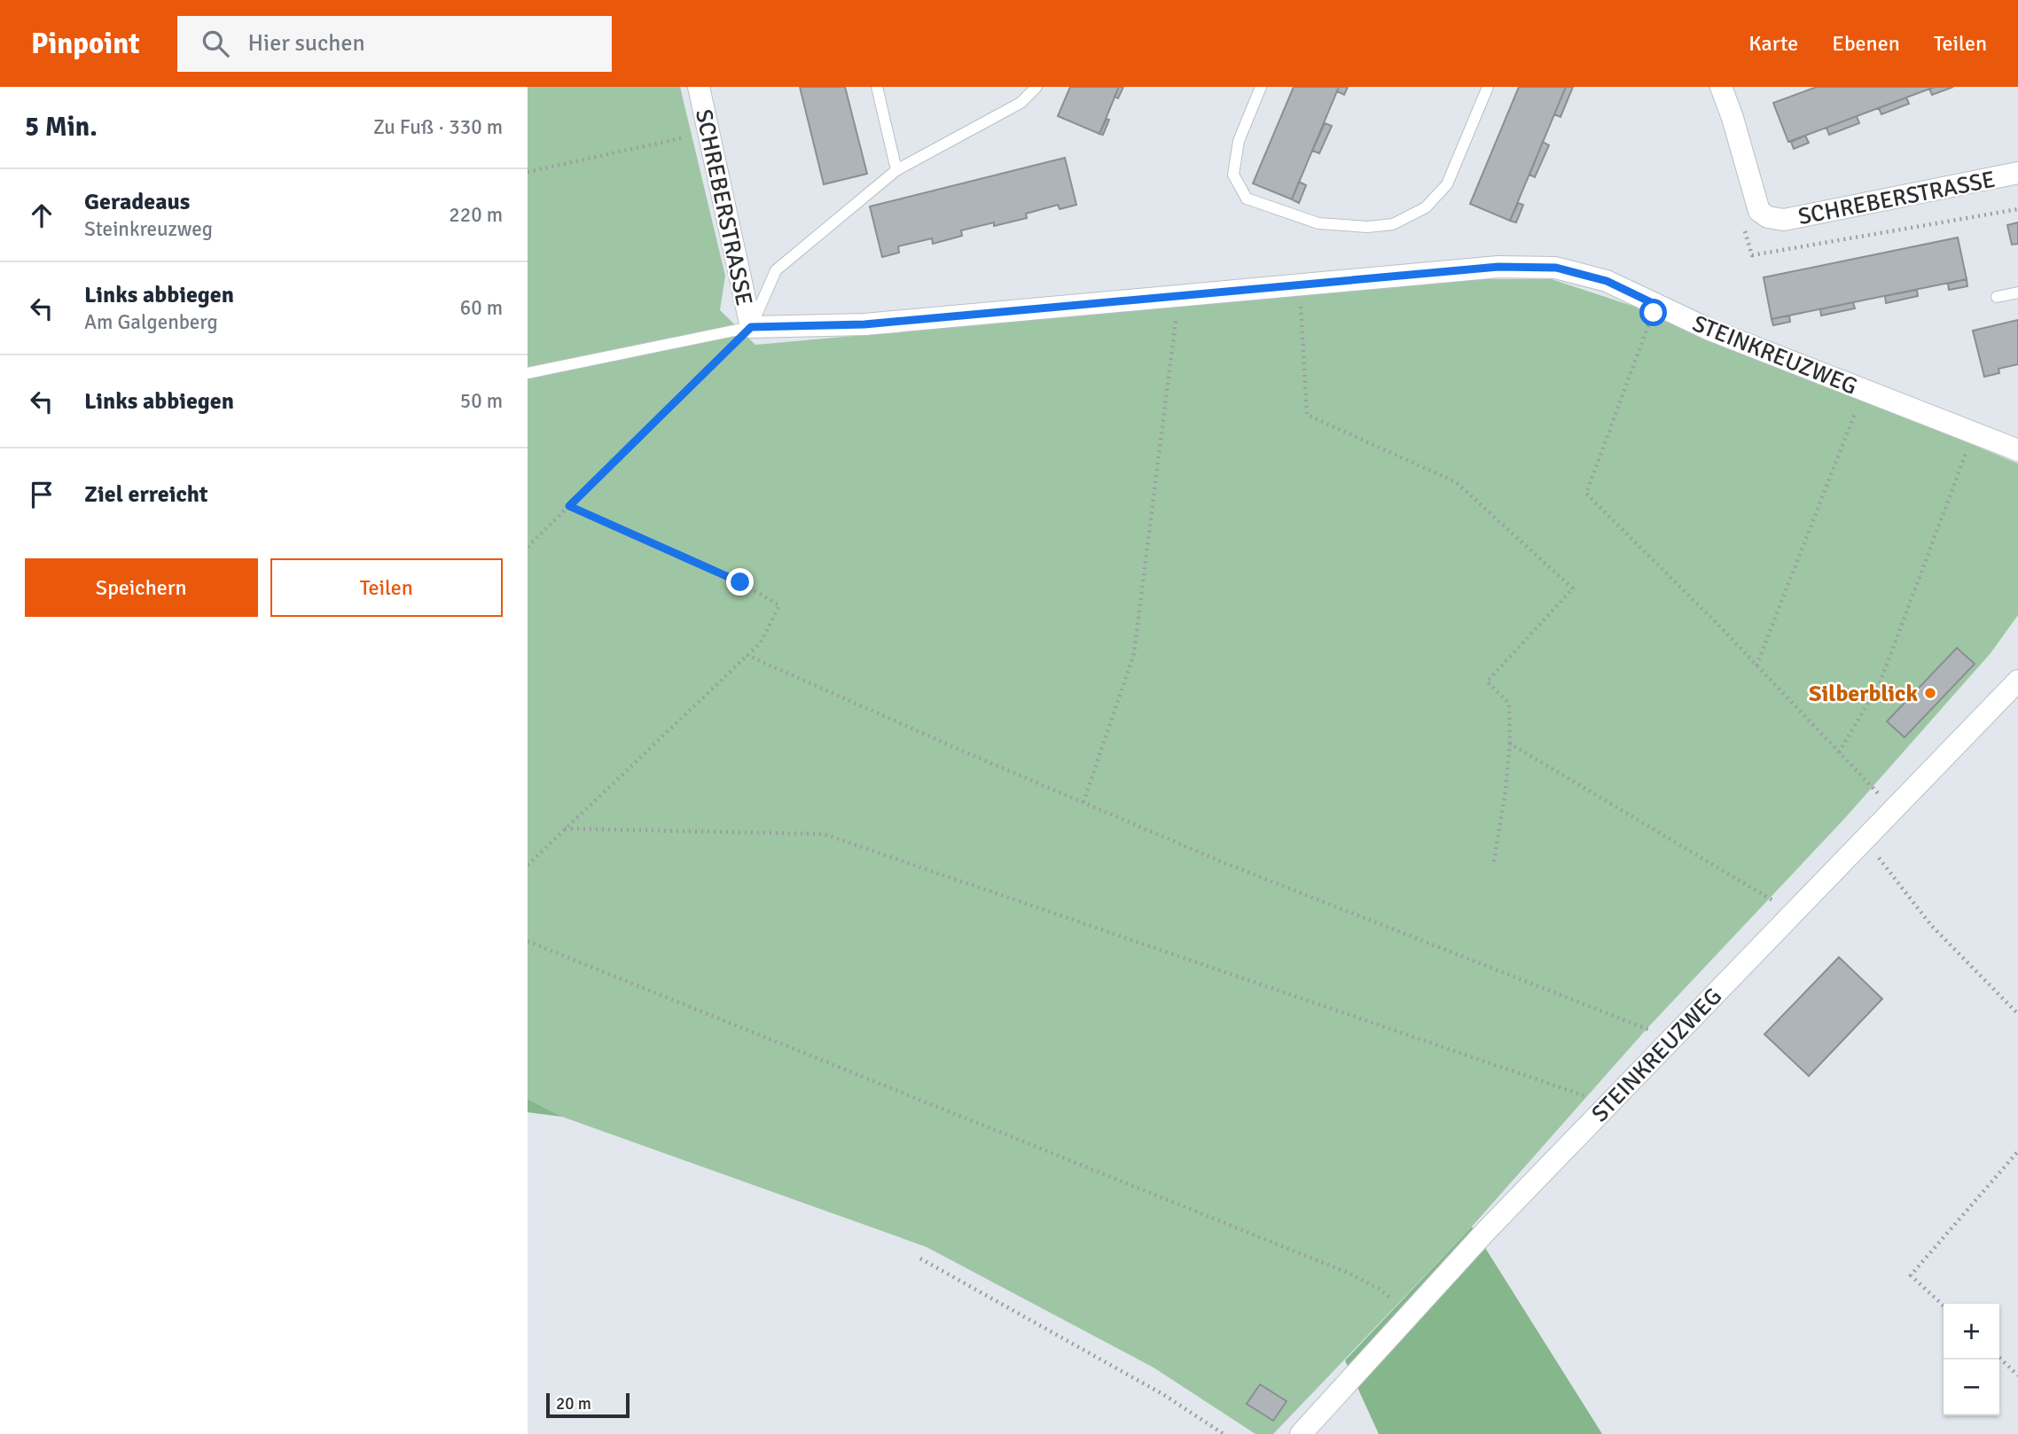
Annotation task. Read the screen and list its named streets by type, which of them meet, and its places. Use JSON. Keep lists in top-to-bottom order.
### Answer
{
  "streets": {
    "street": ["SCHREBERSTRASSE", "STEINKREUZWEG"]
  },
  "crossings": [
    ["SCHREBERSTRASSE", "STEINKREUZWEG"]
  ],
  "places": ["Silberblick"],
  "scale_bar": "20 m",
  "page": {
    "header": "Pinpoint",
    "search": "Hier suchen",
    "nav": ["Karte", "Ebenen", "Teilen"],
    "heading": ["5 Min.", "Zu Fuß · 330 m"],
    "list": [
      ["Geradeaus", "Steinkreuzweg", "220 m"],
      ["Links abbiegen", "Am Galgenberg", "60 m"],
      ["Links abbiegen", "50 m"],
      "Ziel erreicht"
    ],
    "buttons": ["Speichern", "Teilen"],
    "map_buttons": ["+", "−"],
    "scale": "20 m"
  }
}
